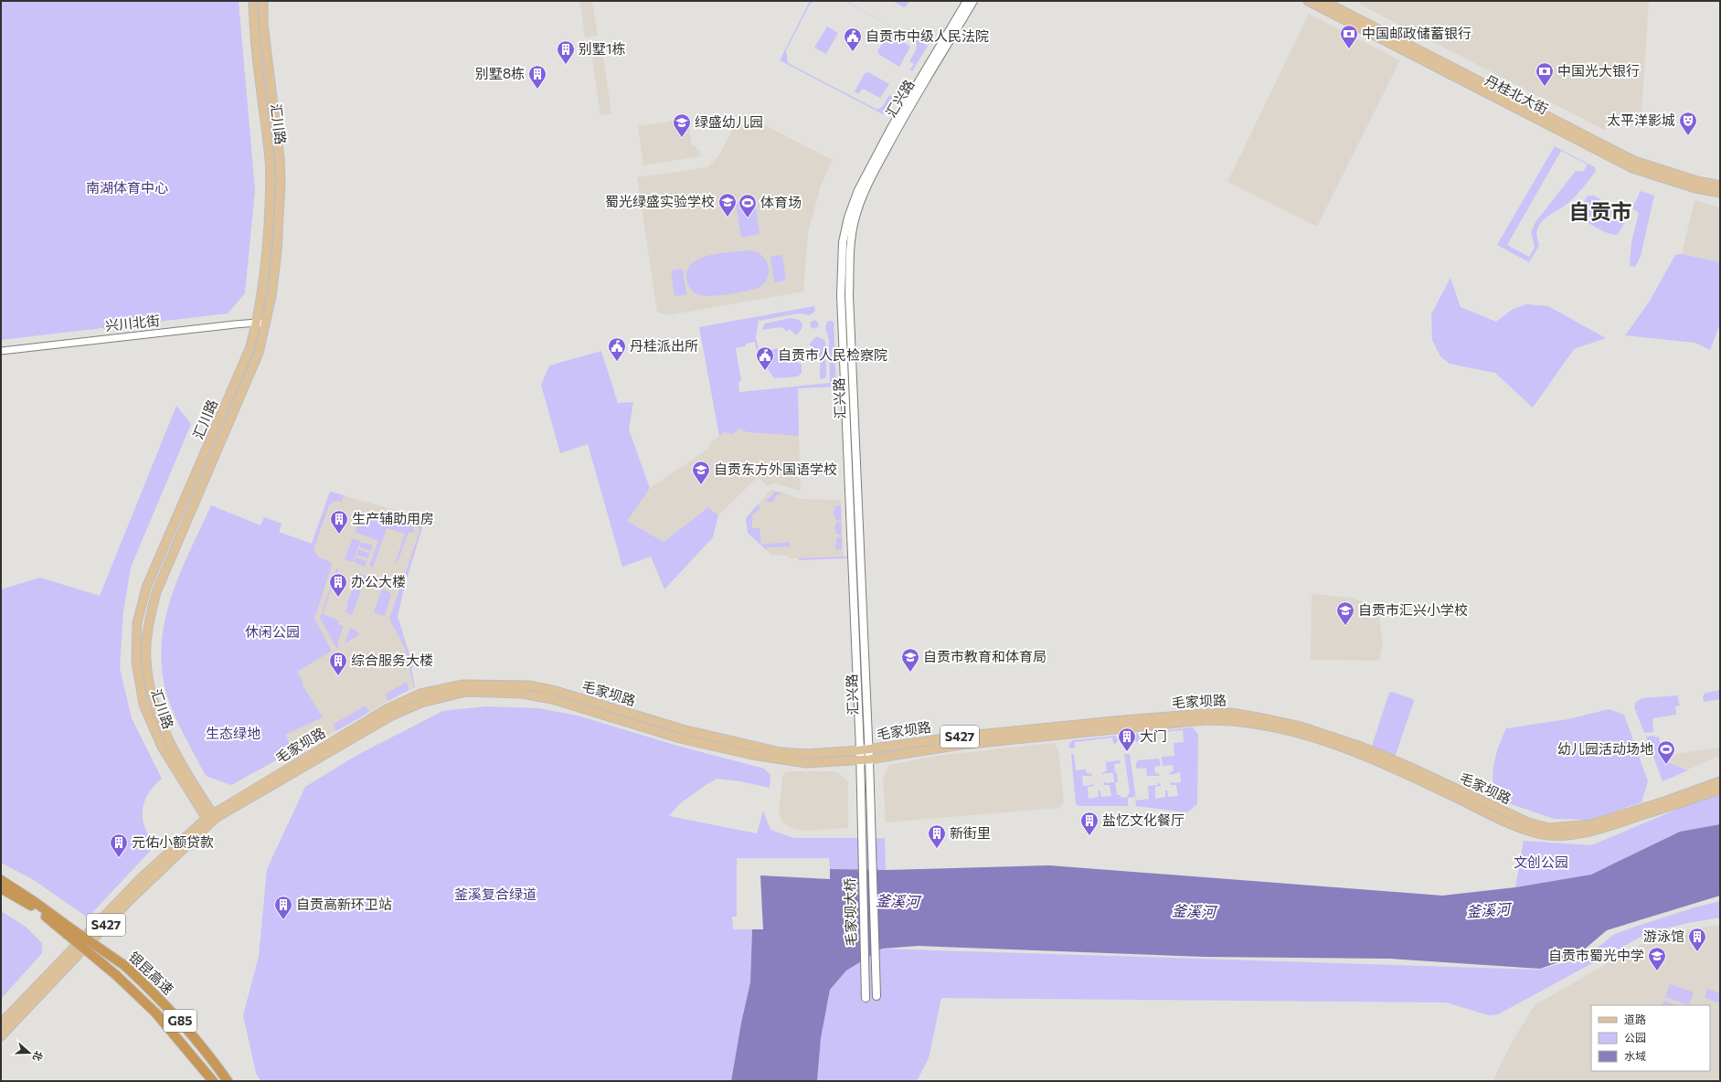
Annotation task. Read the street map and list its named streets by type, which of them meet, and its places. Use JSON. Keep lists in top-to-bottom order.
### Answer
{
  "streets": {
    "highway": ["银昆高速", "G85"],
    "main road": [
      "丹桂北大街",
      "汇兴路",
      "汇川路",
      "毛家坝路",
      "S427",
      "毛家坝大桥"
    ],
    "street": ["兴川北街"]
  },
  "crossings": [
    ["汇兴路", "毛家坝路"],
    ["汇兴路", "毛家坝大桥"],
    ["汇川路", "兴川北街"],
    ["汇川路", "毛家坝路"],
    ["汇川路", "S427"],
    ["毛家坝路", "S427"]
  ],
  "districts": ["自贡市"],
  "water": ["釜溪河"],
  "parks": [
    "南湖体育中心",
    "休闲公园",
    "生态绿地",
    "文创公园",
    "釜溪复合绿道"
  ],
  "places": {
    "bank": ["中国邮政储蓄银行", "中国光大银行"],
    "public building": ["自贡市中级人民法院", "丹桂派出所", "自贡市人民检察院"],
    "building": [
      "别墅1栋",
      "别墅8栋",
      "生产辅助用房",
      "办公大楼",
      "综合服务大楼",
      "大门",
      "盐忆文化餐厅",
      "新街里",
      "元佑小额贷款",
      "自贡高新环卫站",
      "游泳馆"
    ],
    "theatre": ["太平洋影城"],
    "school or university": [
      "绿盛幼儿园",
      "蜀光绿盛实验学校",
      "自贡东方外国语学校",
      "自贡市汇兴小学校",
      "自贡市教育和体育局",
      "自贡市蜀光中学"
    ],
    "sports": ["体育场", "幼儿园活动场地"]
  },
  "legend": ["道路", "公园", "水域"],
  "north": "right"
}
